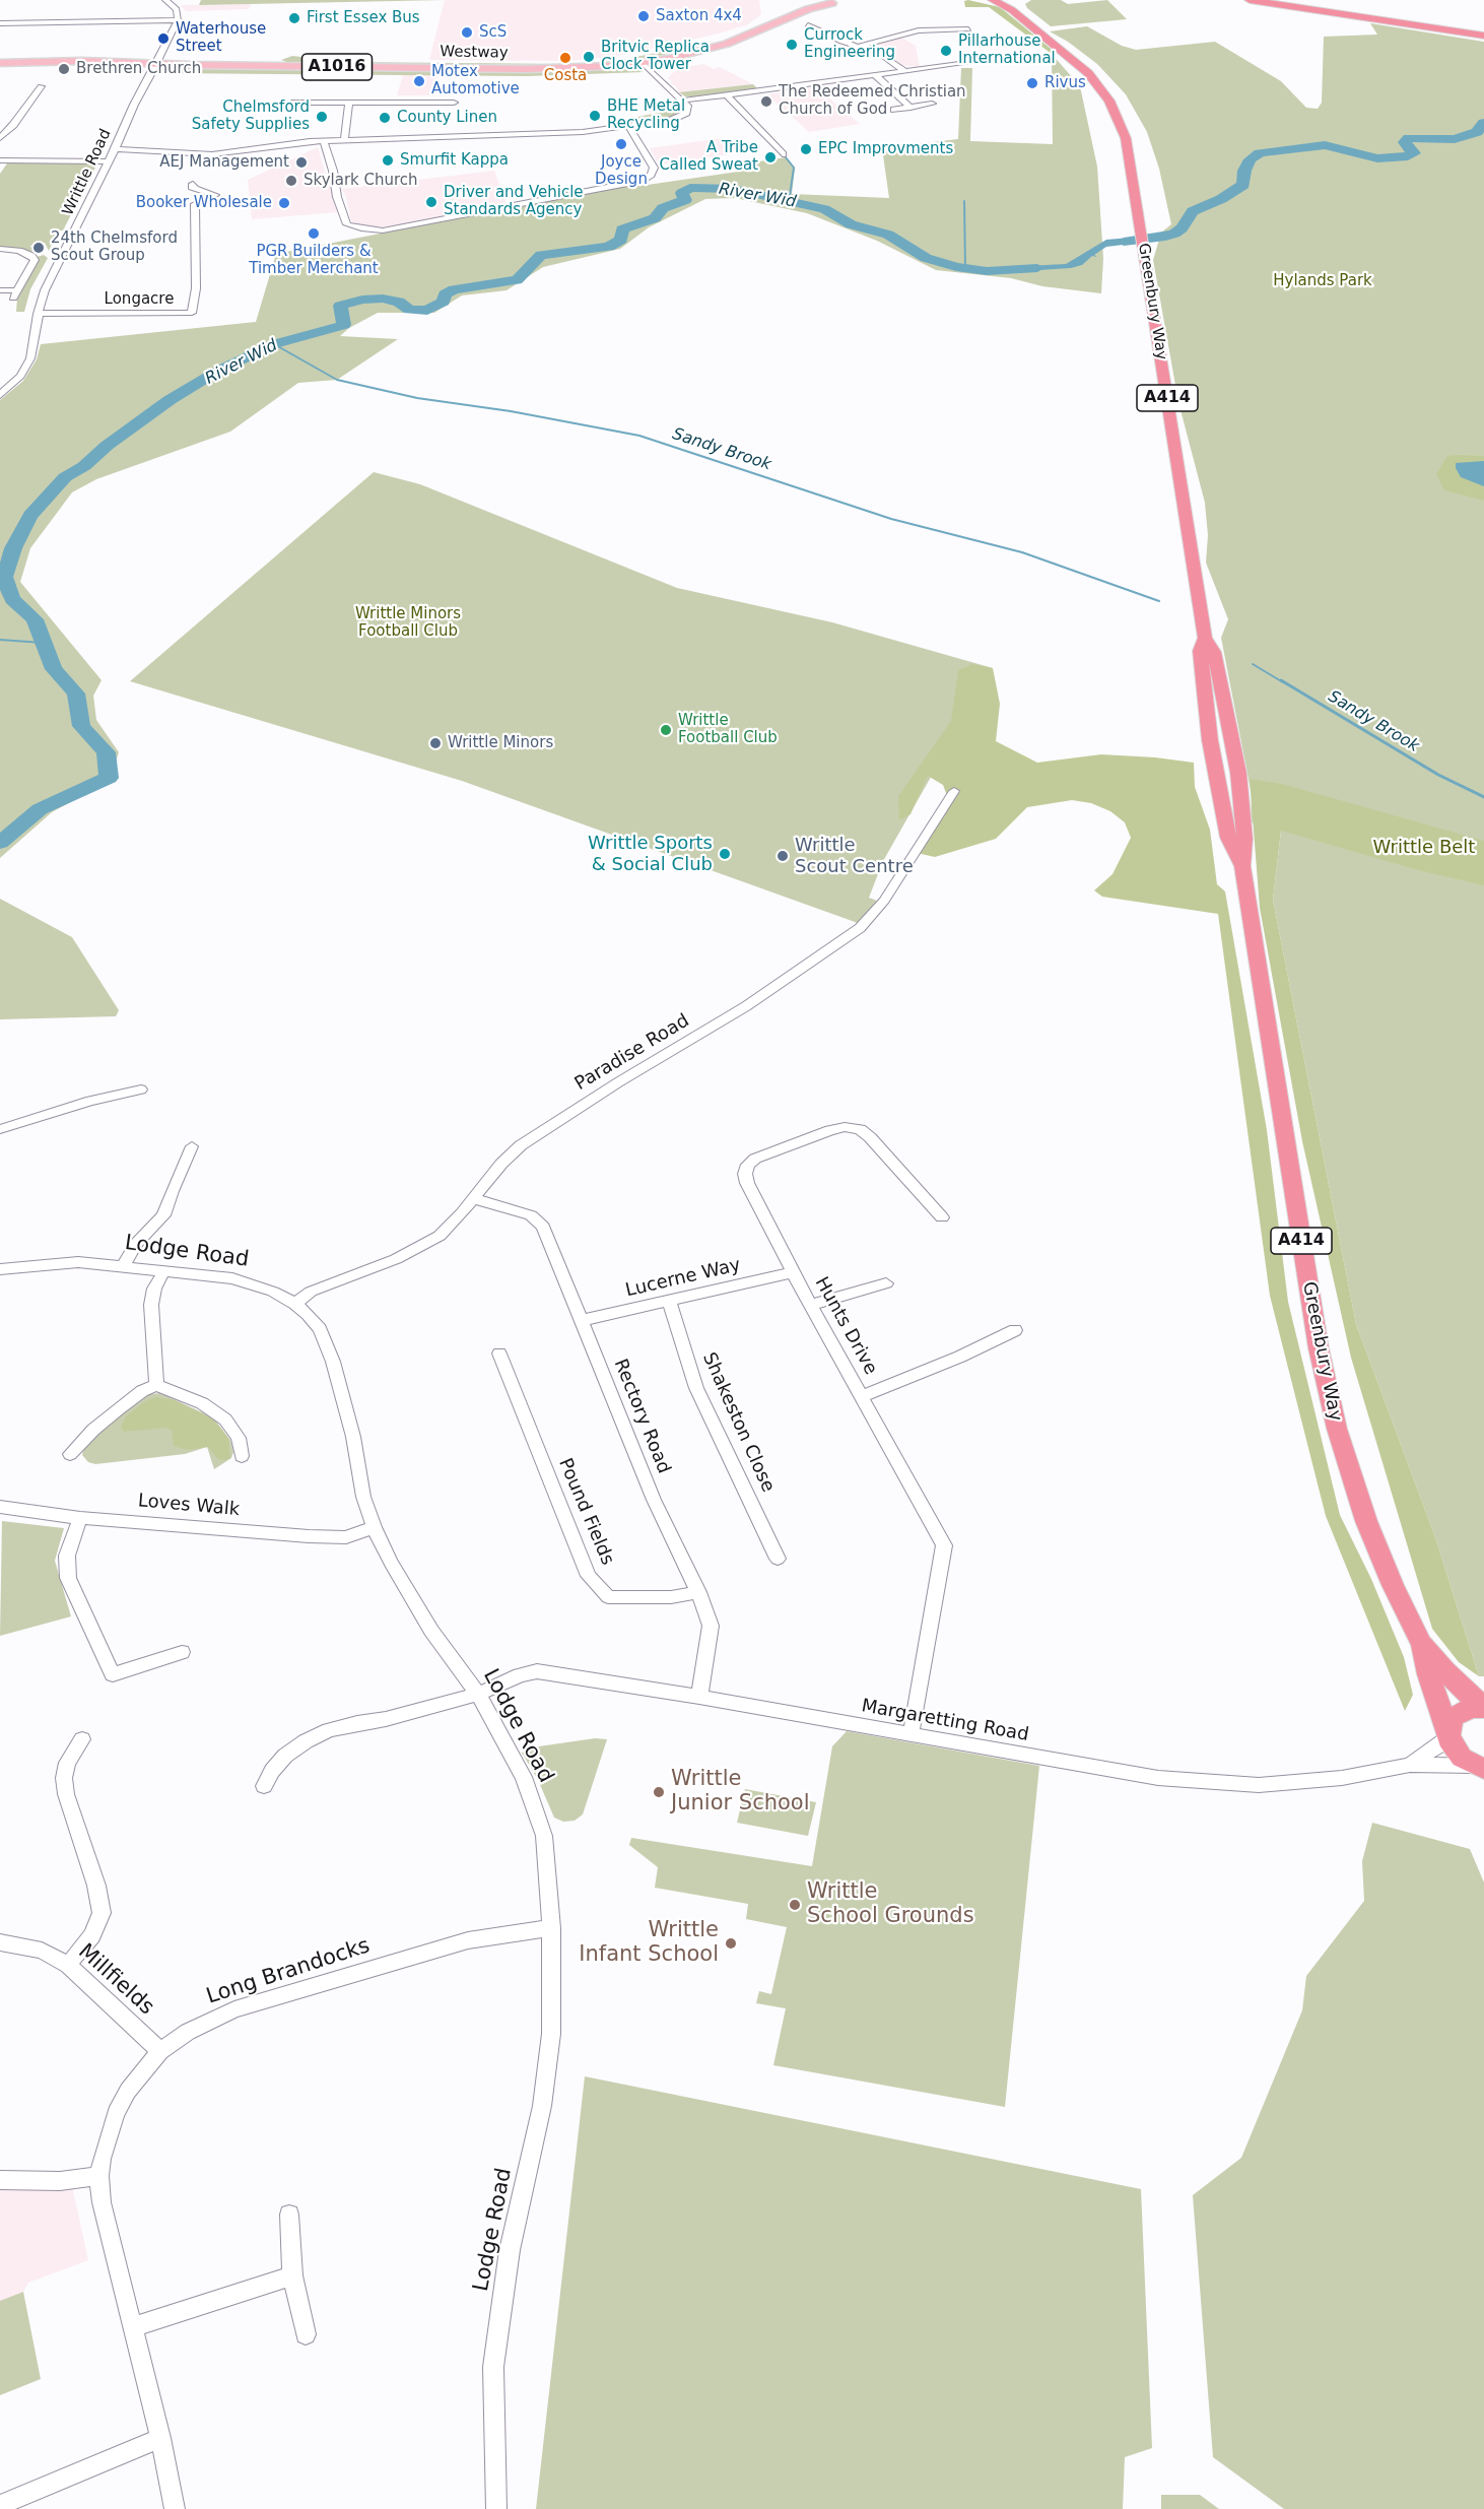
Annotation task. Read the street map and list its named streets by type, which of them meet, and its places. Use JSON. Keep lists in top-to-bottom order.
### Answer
{
  "streets": {
    "highway": ["Greenbury Way", "A414"],
    "main road": ["Westway", "A1016"],
    "street": [
      "Writtle Road",
      "Longacre",
      "Paradise Road",
      "Lodge Road",
      "Lucerne Way",
      "Hunts Drive",
      "Rectory Road",
      "Shakeston Close",
      "Loves Walk",
      "Pound Fields",
      "Margaretting Road",
      "Long Brandocks",
      "Millfields"
    ]
  },
  "crossings": [
    ["Westway", "A1016"],
    ["Westway", "Writtle Road"],
    ["A1016", "Writtle Road"],
    ["Writtle Road", "Longacre"],
    ["Greenbury Way", "A414"],
    ["Greenbury Way", "Margaretting Road"],
    ["Paradise Road", "Lodge Road"],
    ["Paradise Road", "Rectory Road"],
    ["Lodge Road", "Loves Walk"],
    ["Lodge Road", "Margaretting Road"],
    ["Lodge Road", "Long Brandocks"],
    ["Lucerne Way", "Hunts Drive"],
    ["Lucerne Way", "Rectory Road"],
    ["Lucerne Way", "Shakeston Close"],
    ["Hunts Drive", "Margaretting Road"],
    ["Rectory Road", "Pound Fields"],
    ["Rectory Road", "Margaretting Road"],
    ["Long Brandocks", "Millfields"]
  ],
  "water": ["River Wid", "Sandy Brook"],
  "parks": ["Hylands Park", "Writtle Minors Football Club", "Writtle Belt"],
  "places": [
    "Saxton 4x4",
    "First Essex Bus",
    "ScS",
    "Waterhouse Street",
    "Currock Engineering",
    "Pillarhouse International",
    "Britvic Replica Clock Tower",
    "Costa",
    "Brethren Church",
    "Motex Automotive",
    "Rivus",
    "The Redeemed Christian Church of God",
    "BHE Metal Recycling",
    "Chelmsford Safety Supplies",
    "County Linen",
    "Joyce Design",
    "EPC Improvments",
    "A Tribe Called Sweat",
    "Smurfit Kappa",
    "AEJ Management",
    "Skylark Church",
    "Driver and Vehicle Standards Agency",
    "Booker Wholesale",
    "PGR Builders & Timber Merchant",
    "24th Chelmsford Scout Group",
    "Writtle Football Club",
    "Writtle Minors",
    "Writtle Sports & Social Club",
    "Writtle Scout Centre",
    "Writtle Junior School",
    "Writtle School Grounds",
    "Writtle Infant School"
  ]
}
